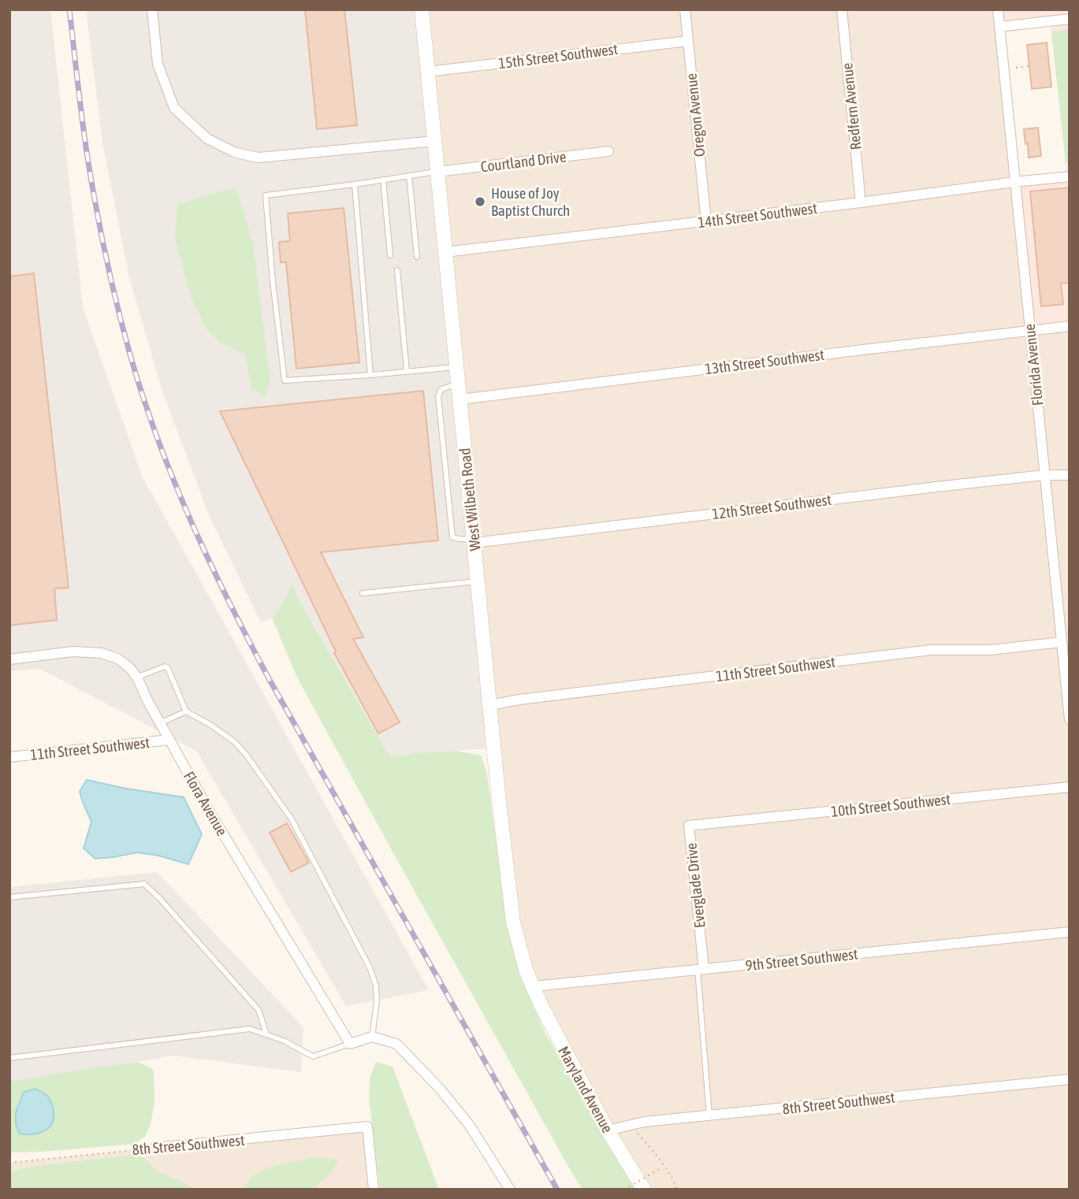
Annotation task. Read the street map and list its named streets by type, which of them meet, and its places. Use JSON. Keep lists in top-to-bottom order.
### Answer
{
  "streets": {
    "main road": ["West Wilbeth Road", "Maryland Avenue"],
    "street": [
      "15th Street Southwest",
      "Redfern Avenue",
      "Oregon Avenue",
      "Courtland Drive",
      "14th Street Southwest",
      "13th Street Southwest",
      "Florida Avenue",
      "12th Street Southwest",
      "11th Street Southwest",
      "Flora Avenue",
      "10th Street Southwest",
      "Everglade Drive",
      "9th Street Southwest",
      "8th Street Southwest"
    ]
  },
  "crossings": [
    ["15th Street Southwest", "Oregon Avenue"],
    ["15th Street Southwest", "West Wilbeth Road"],
    ["Redfern Avenue", "14th Street Southwest"],
    ["Oregon Avenue", "14th Street Southwest"],
    ["Courtland Drive", "West Wilbeth Road"],
    ["14th Street Southwest", "Florida Avenue"],
    ["14th Street Southwest", "West Wilbeth Road"],
    ["13th Street Southwest", "Florida Avenue"],
    ["13th Street Southwest", "West Wilbeth Road"],
    ["Florida Avenue", "12th Street Southwest"],
    ["Florida Avenue", "11th Street Southwest"],
    ["West Wilbeth Road", "12th Street Southwest"],
    ["West Wilbeth Road", "11th Street Southwest"],
    ["West Wilbeth Road", "9th Street Southwest"],
    ["West Wilbeth Road", "Maryland Avenue"],
    ["11th Street Southwest", "Flora Avenue"],
    ["10th Street Southwest", "Everglade Drive"],
    ["Everglade Drive", "9th Street Southwest"],
    ["9th Street Southwest", "Maryland Avenue"],
    ["Maryland Avenue", "8th Street Southwest"]
  ],
  "places": ["House of Joy Baptist Church"]
}
